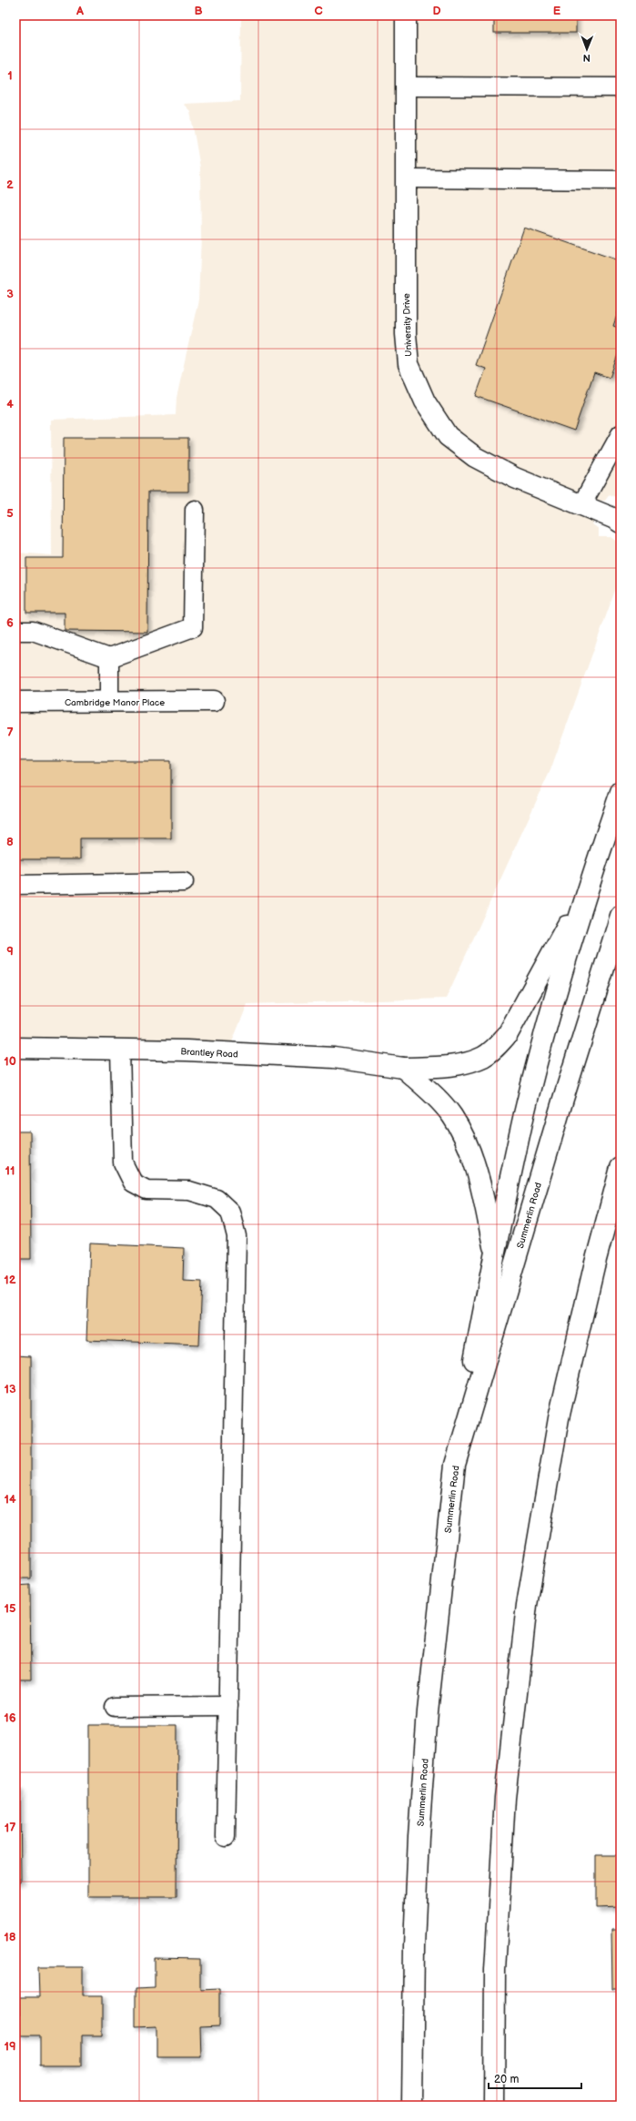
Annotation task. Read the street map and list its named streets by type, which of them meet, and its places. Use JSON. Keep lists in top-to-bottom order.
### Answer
{
  "streets": {
    "main road": [
      "University Drive",
      "Cambridge Manor Place",
      "Brantley Road",
      "Summerlin Road"
    ]
  },
  "scale_bar": "20 m",
  "north": "bottom",
  "grid": {
    "columns": [
      "A",
      "B",
      "C",
      "D",
      "E"
    ],
    "rows": [
      "1",
      "2",
      "3",
      "4",
      "5",
      "6",
      "7",
      "8",
      "9",
      "10",
      "11",
      "12",
      "13",
      "14",
      "15",
      "16",
      "17",
      "18",
      "19"
    ]
  }
}
